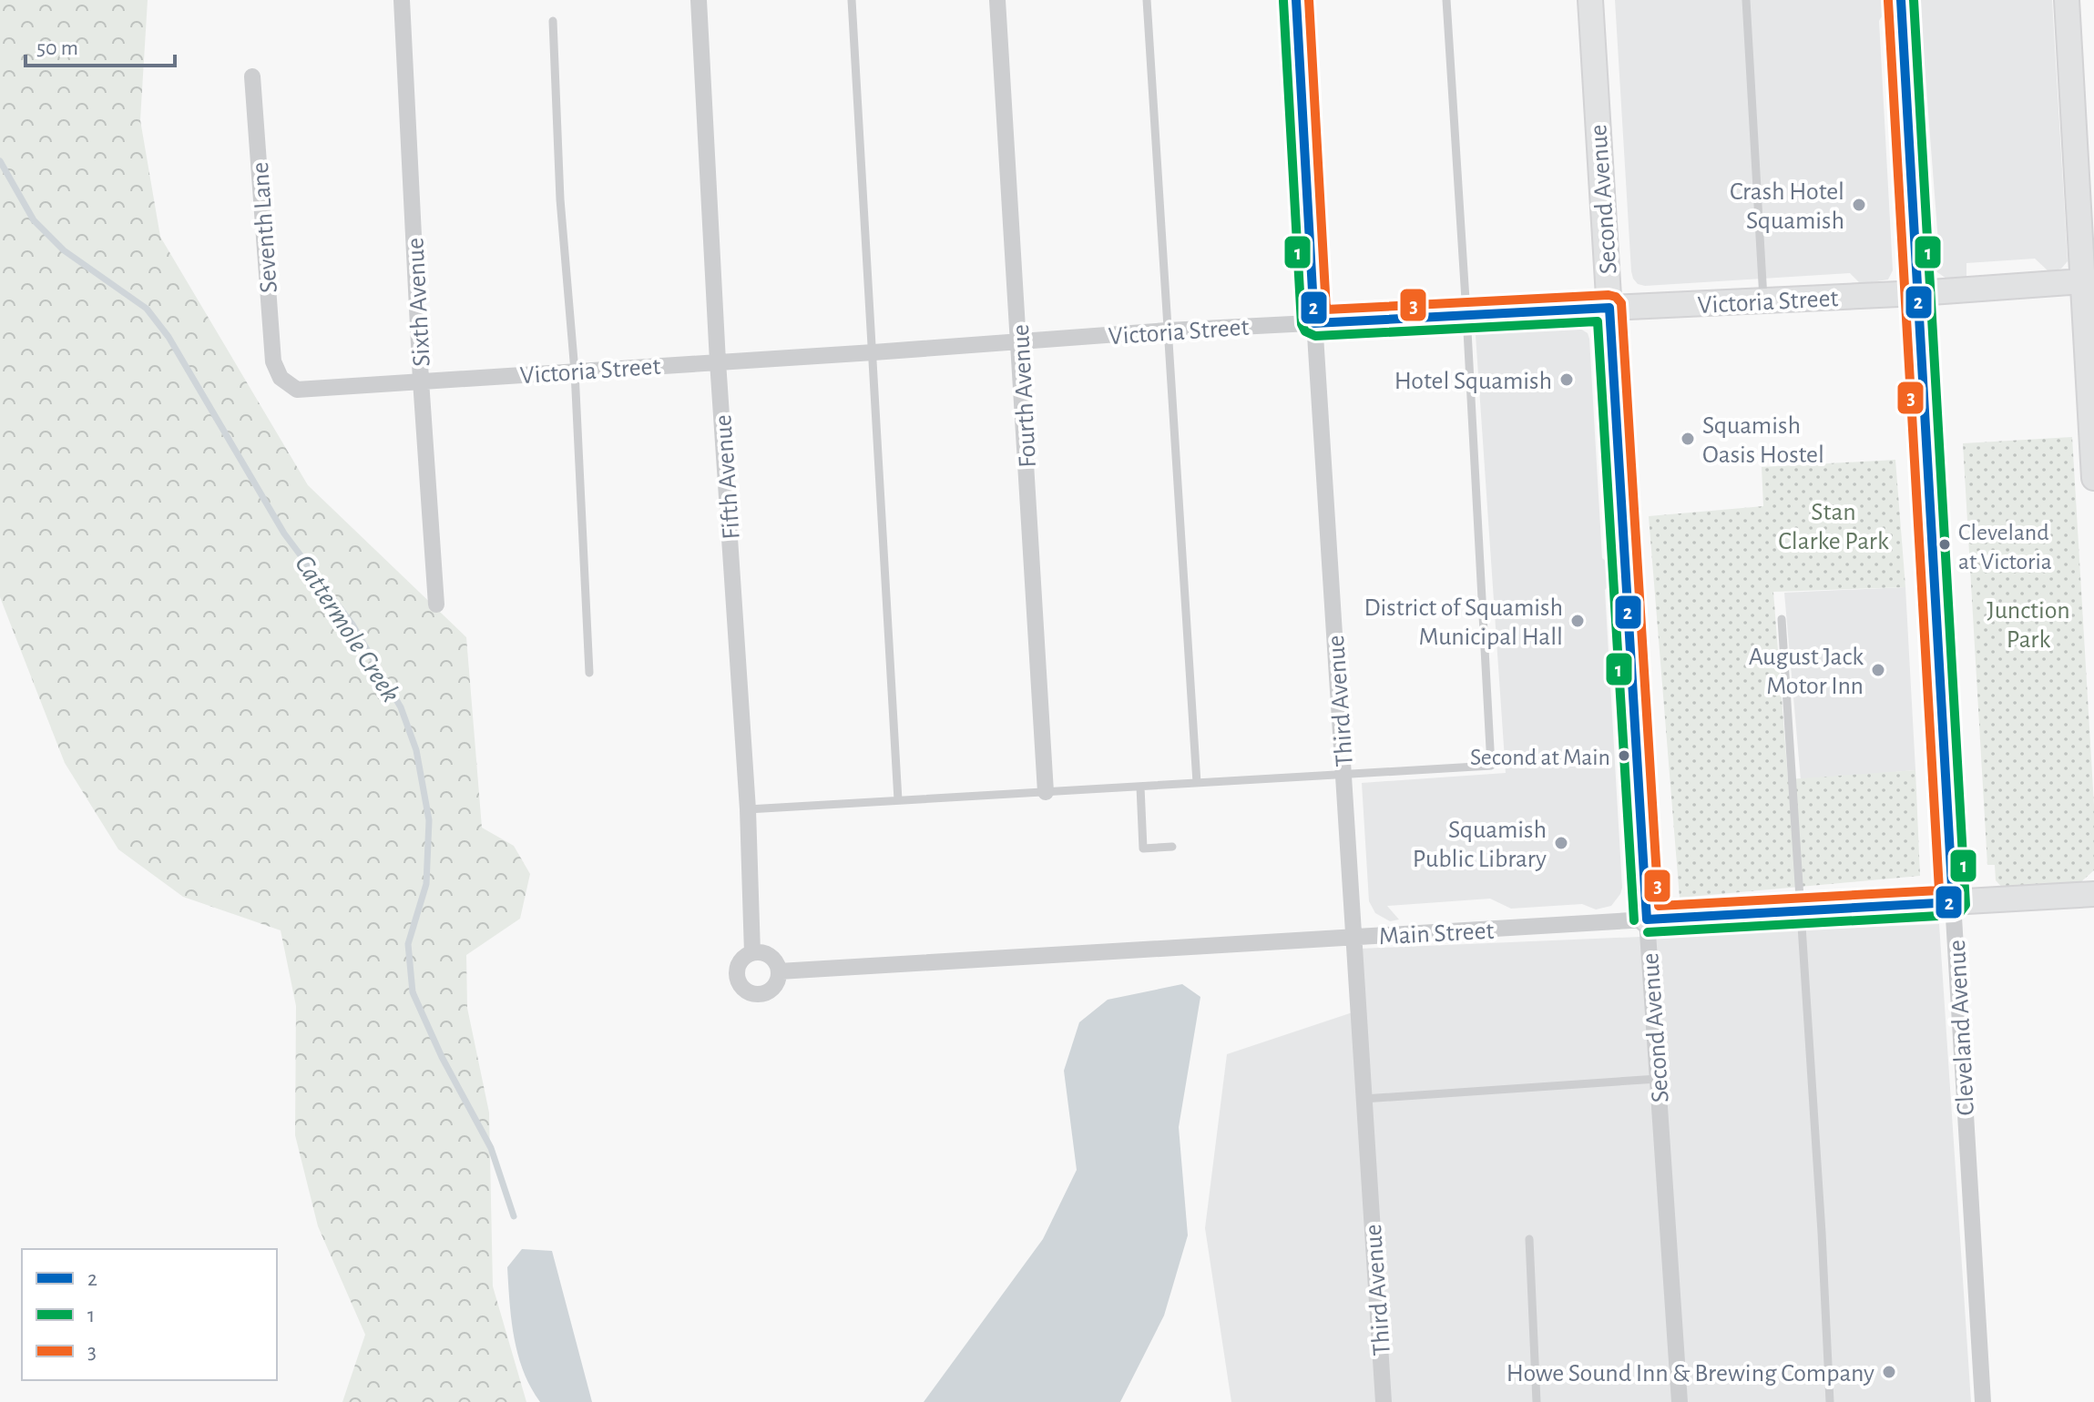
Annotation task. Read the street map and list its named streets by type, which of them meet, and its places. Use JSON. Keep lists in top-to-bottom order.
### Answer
{
  "streets": {
    "street": [
      "Second Avenue",
      "Seventh Lane",
      "Victoria Street",
      "Sixth Avenue",
      "Fourth Avenue",
      "Fifth Avenue",
      "Third Avenue",
      "Main Street",
      "Cleveland Avenue"
    ]
  },
  "crossings": [
    ["Second Avenue", "Victoria Street"],
    ["Second Avenue", "Main Street"],
    ["Seventh Lane", "Victoria Street"],
    ["Victoria Street", "Sixth Avenue"],
    ["Victoria Street", "Fourth Avenue"],
    ["Victoria Street", "Fifth Avenue"],
    ["Victoria Street", "Third Avenue"],
    ["Victoria Street", "Cleveland Avenue"],
    ["Fifth Avenue", "Main Street"],
    ["Third Avenue", "Main Street"],
    ["Main Street", "Cleveland Avenue"]
  ],
  "water": ["Cattermole Creek"],
  "parks": ["Stan Clarke Park", "Junction Park"],
  "places": [
    "Crash Hotel Squamish",
    "Hotel Squamish",
    "Squamish Oasis Hostel",
    "Cleveland at Victoria",
    "District of Squamish Municipal Hall",
    "August Jack Motor Inn",
    "Second at Main",
    "Squamish Public Library",
    "Howe Sound Inn & Brewing Company"
  ],
  "lines": ["transit line 2", "transit line 1", "transit line 3"],
  "legend": ["2", "1", "3"],
  "scale_bar": "50 m"
}
